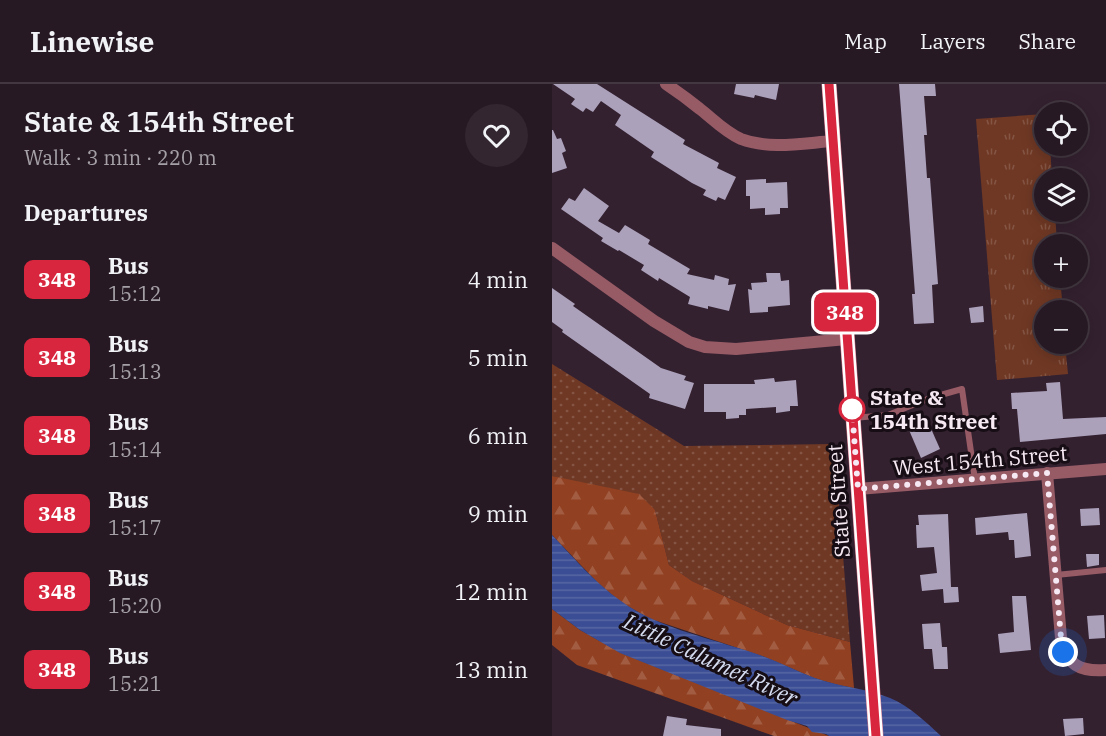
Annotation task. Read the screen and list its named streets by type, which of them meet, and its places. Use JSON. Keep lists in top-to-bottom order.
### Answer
{
  "streets": {
    "main road": ["State Street"],
    "street": ["West 154th Street"]
  },
  "crossings": [
    ["West 154th Street", "State Street"]
  ],
  "water": ["Little Calumet River"],
  "places": ["State & 154th Street"],
  "lines": ["bus line 348"],
  "page": {
    "header": "Linewise",
    "nav": ["Map", "Layers", "Share"],
    "heading": [
      ["State & 154th Street", "Walk · 3 min · 220 m"],
      "Departures"
    ],
    "on_map": "348",
    "map_buttons": ["+", "−"],
    "list": [
      {
        "mark": "348",
        "name": "Bus",
        "note": "15:12",
        "value": "4 min"
      },
      {
        "mark": "348",
        "name": "Bus",
        "note": "15:13",
        "value": "5 min"
      },
      {
        "mark": "348",
        "name": "Bus",
        "note": "15:14",
        "value": "6 min"
      },
      {
        "mark": "348",
        "name": "Bus",
        "note": "15:17",
        "value": "9 min"
      },
      {
        "mark": "348",
        "name": "Bus",
        "note": "15:20",
        "value": "12 min"
      },
      {
        "mark": "348",
        "name": "Bus",
        "note": "15:21",
        "value": "13 min"
      }
    ]
  }
}
